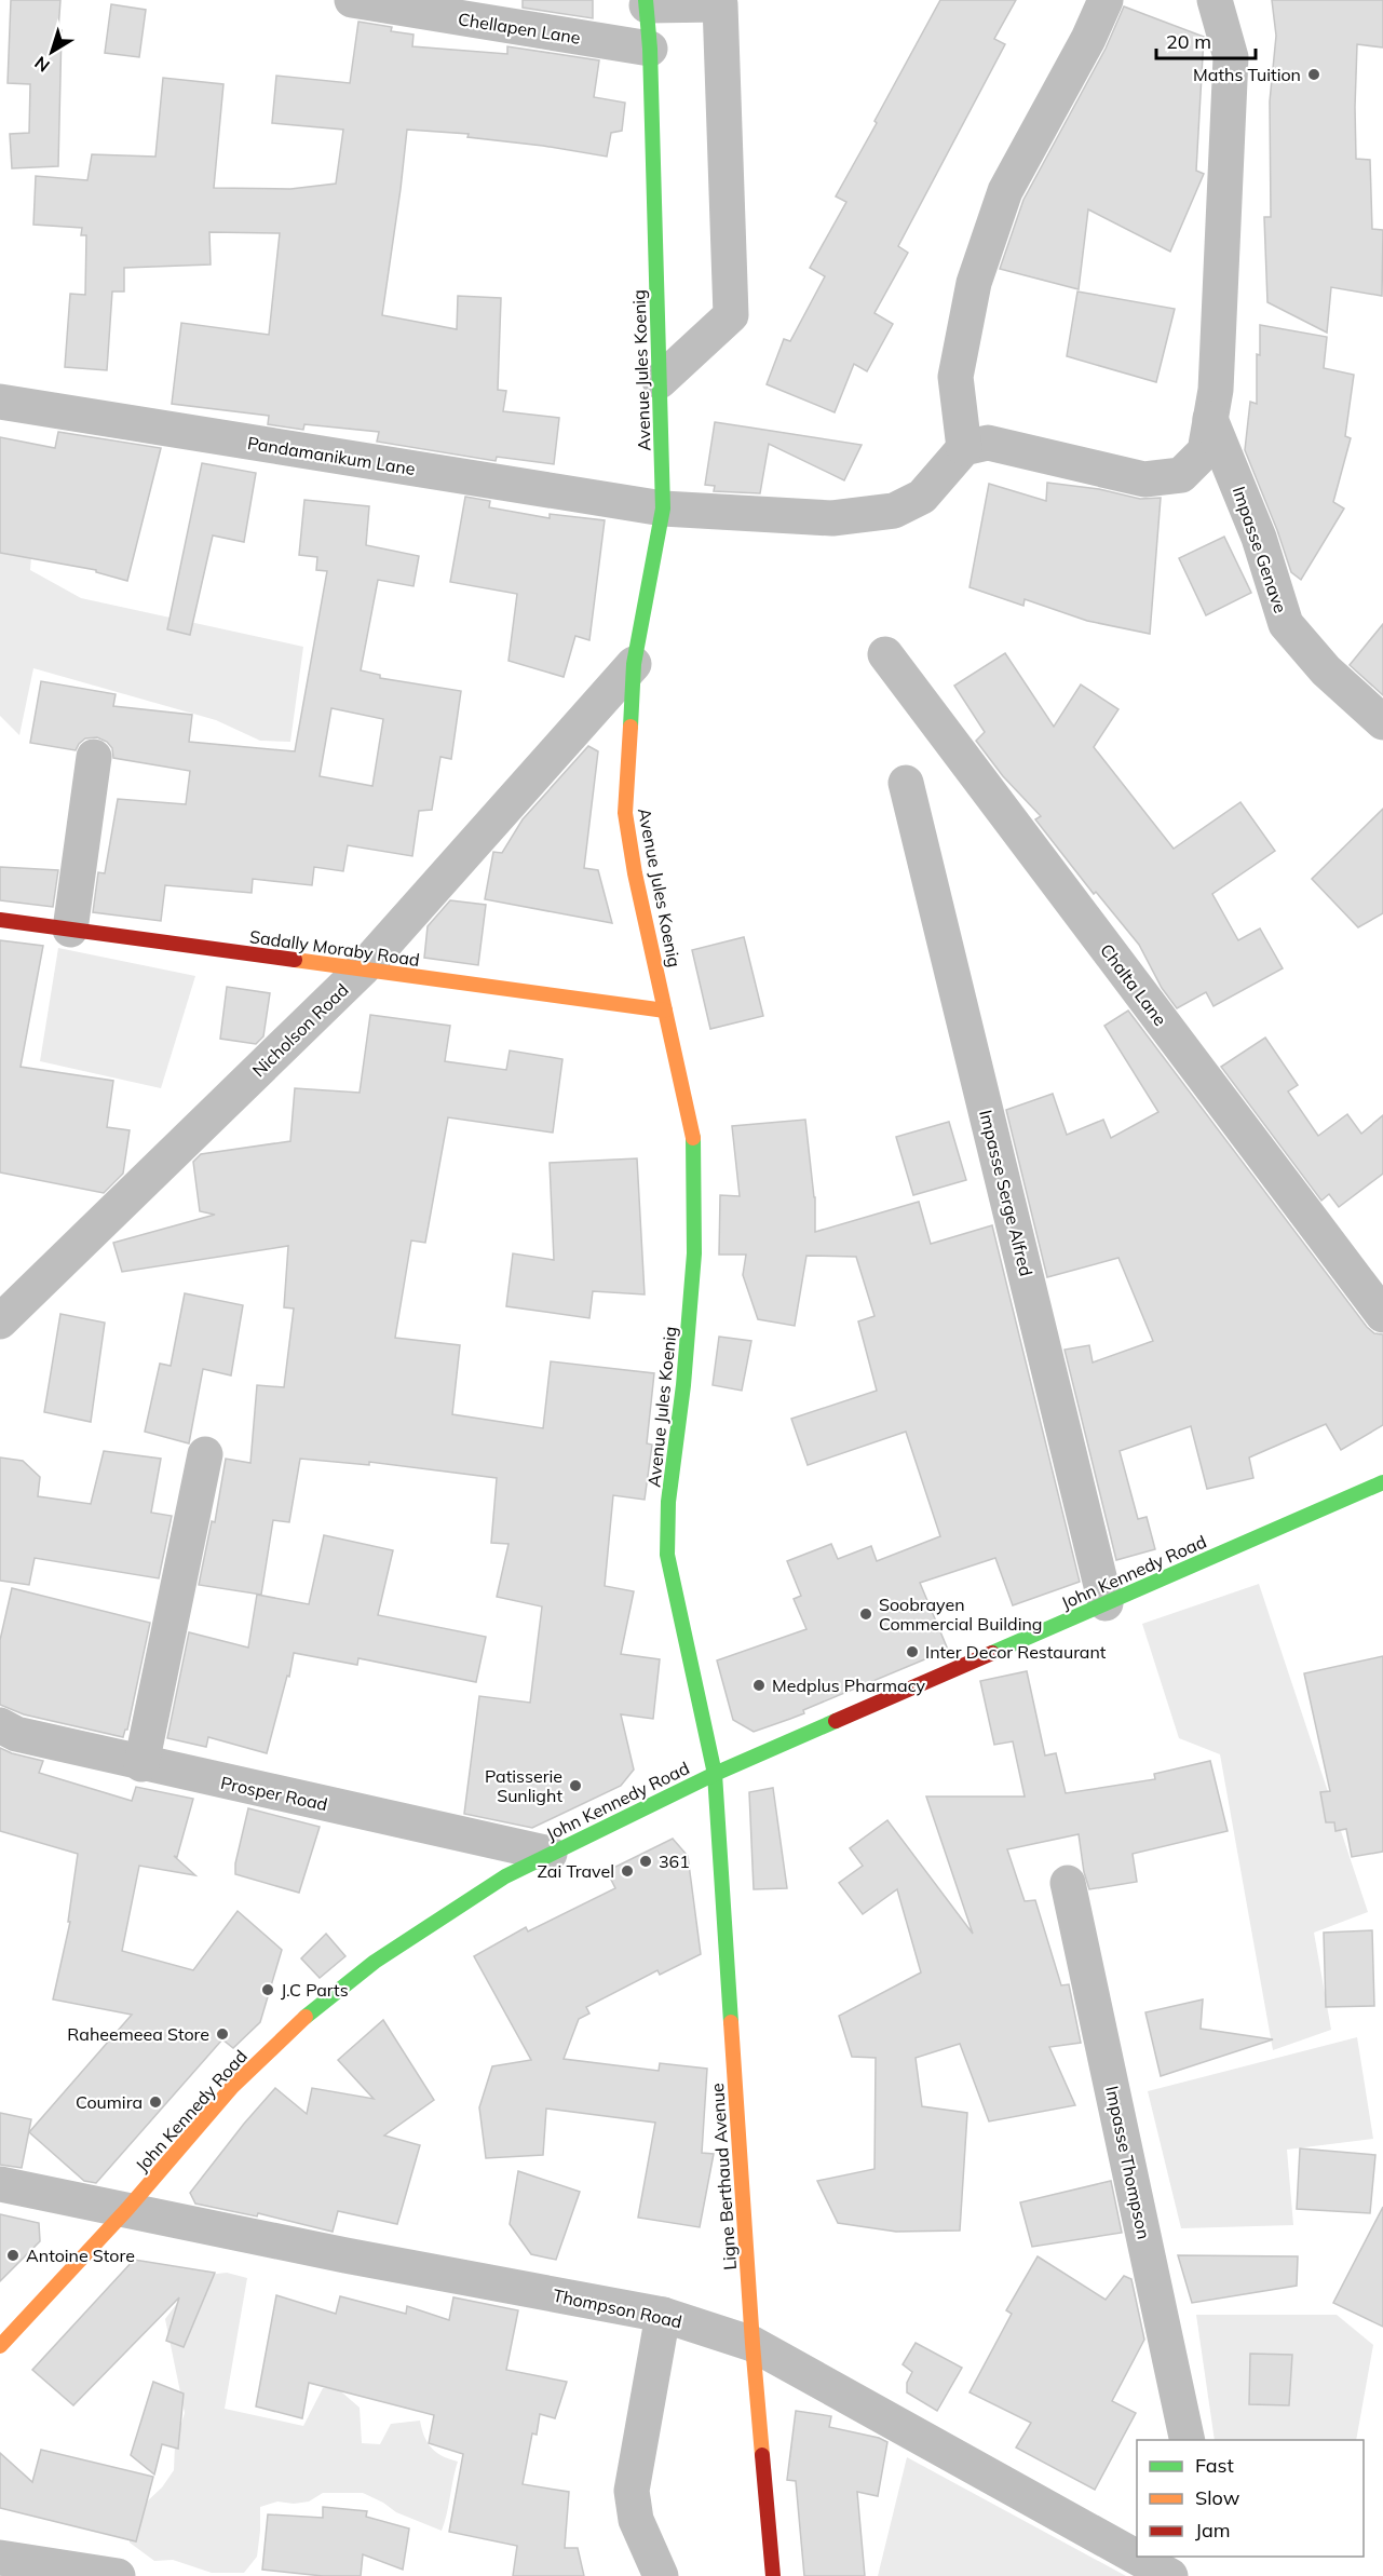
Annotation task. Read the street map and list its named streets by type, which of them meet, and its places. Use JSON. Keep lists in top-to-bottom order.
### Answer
{
  "streets": {
    "street": [
      "Chellapen Lane",
      "Avenue Jules Koenig",
      "Pandamanikum Lane",
      "Impasse Genave",
      "Sadally Moraby Road",
      "Chalta Lane",
      "Nicholson Road",
      "Impasse Serge Alfred",
      "John Kennedy Road",
      "Prosper Road",
      "Impasse Thompson",
      "Ligne Berthaud Avenue",
      "Thompson Road"
    ]
  },
  "crossings": [
    ["Chellapen Lane", "Avenue Jules Koenig"],
    ["Avenue Jules Koenig", "Pandamanikum Lane"],
    ["Avenue Jules Koenig", "Sadally Moraby Road"],
    ["Avenue Jules Koenig", "Nicholson Road"],
    ["Avenue Jules Koenig", "John Kennedy Road"],
    ["Avenue Jules Koenig", "Ligne Berthaud Avenue"],
    ["Sadally Moraby Road", "Nicholson Road"],
    ["Impasse Serge Alfred", "John Kennedy Road"],
    ["John Kennedy Road", "Prosper Road"],
    ["John Kennedy Road", "Ligne Berthaud Avenue"],
    ["John Kennedy Road", "Thompson Road"],
    ["Ligne Berthaud Avenue", "Thompson Road"]
  ],
  "places": [
    "Maths Tuition",
    "Soobrayen Commercial Building",
    "Inter Decor Restaurant",
    "Medplus Pharmacy",
    "Patisserie Sunlight",
    "361",
    "Zai Travel",
    "J.C Parts",
    "Raheemeea Store",
    "Coumira",
    "Antoine Store"
  ],
  "legend": ["Fast", "Slow", "Jam"],
  "scale_bar": "20 m",
  "north": "bottom left"
}
